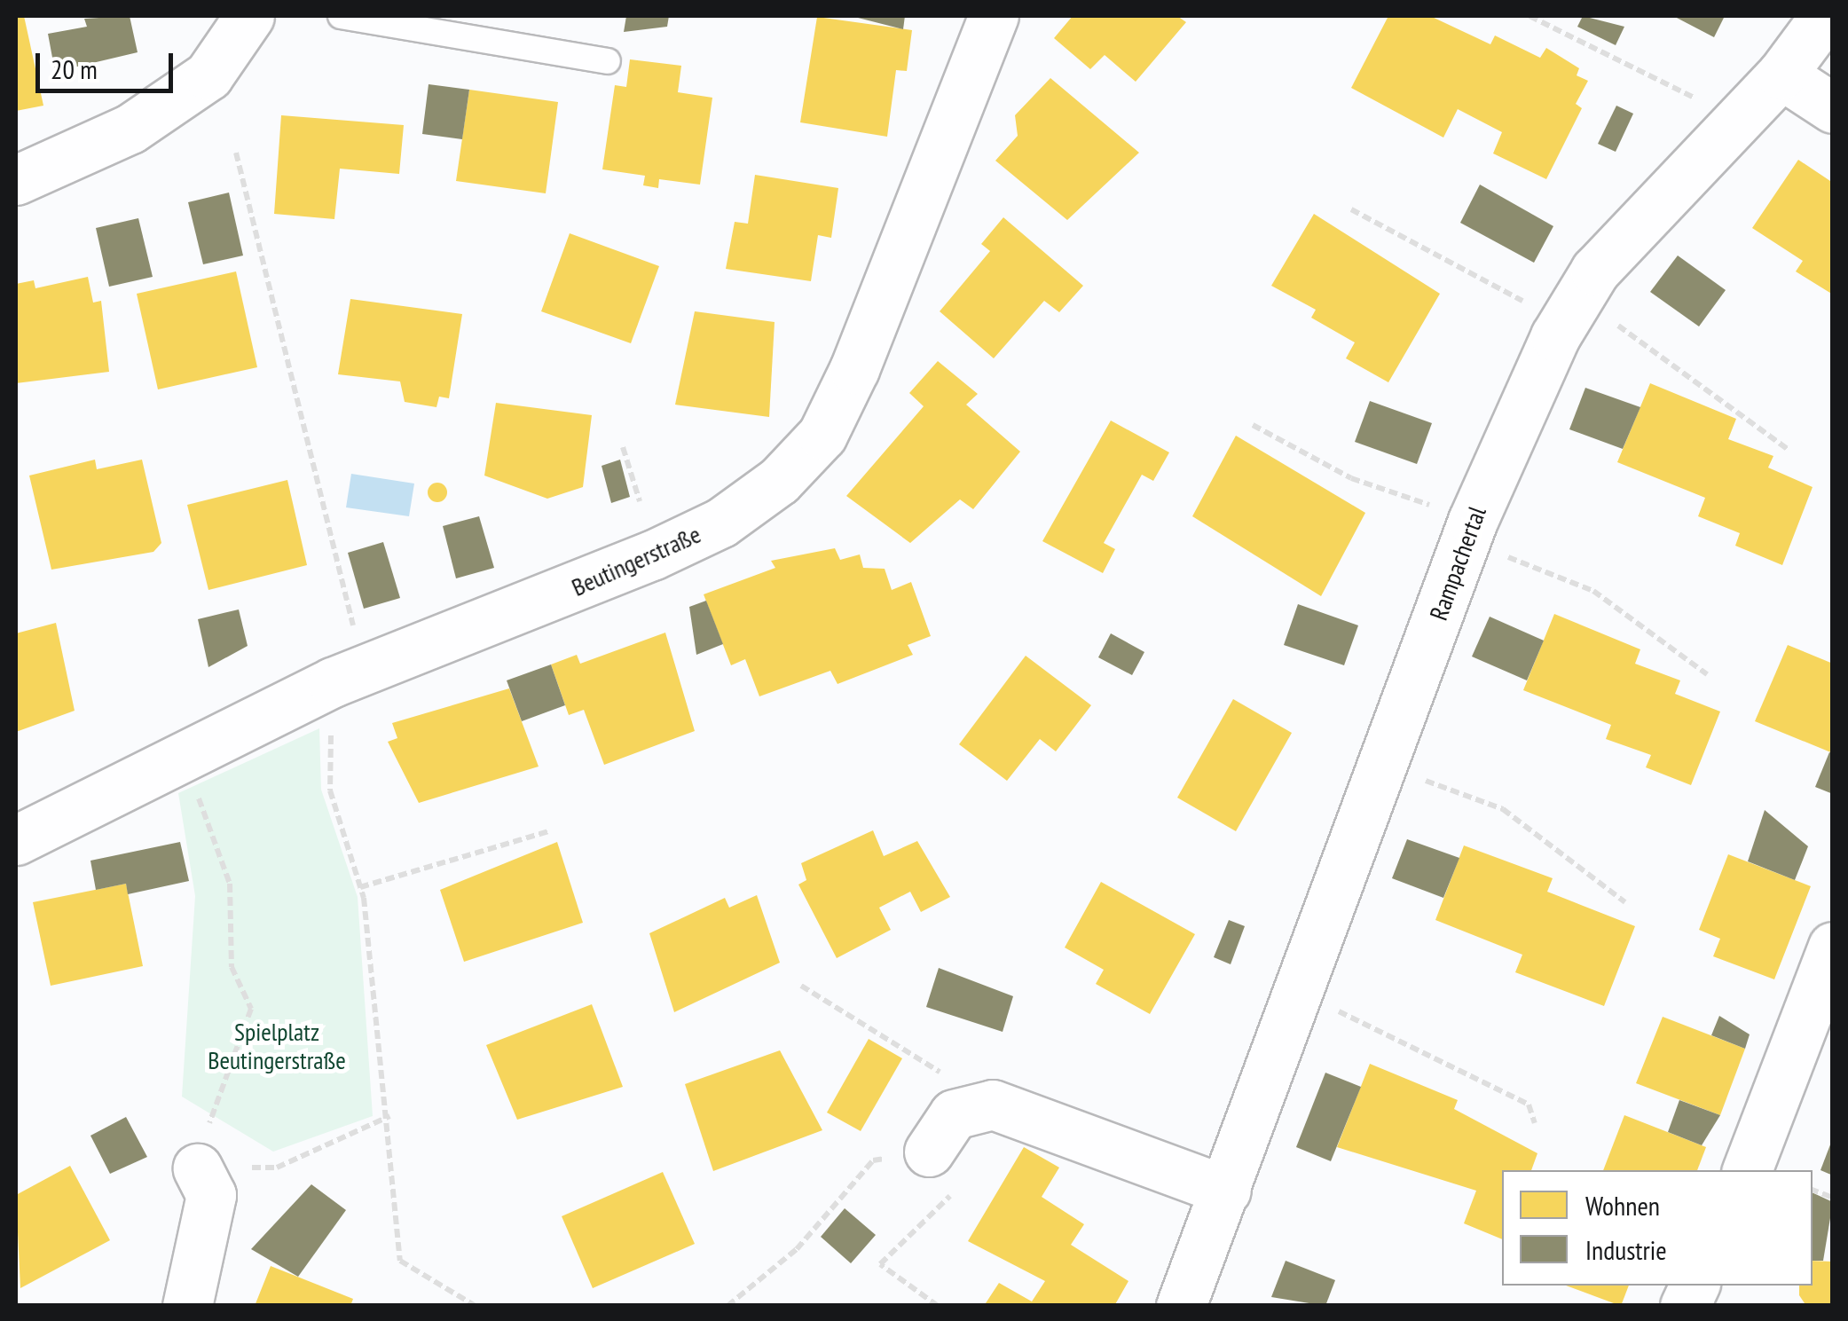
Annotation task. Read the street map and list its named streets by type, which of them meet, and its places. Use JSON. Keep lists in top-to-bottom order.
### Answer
{
  "streets": {
    "street": ["Beutingerstraße", "Rampachertal"]
  },
  "parks": ["Spielplatz Beutingerstraße"],
  "legend": ["Wohnen", "Industrie"],
  "scale_bar": "20 m"
}
